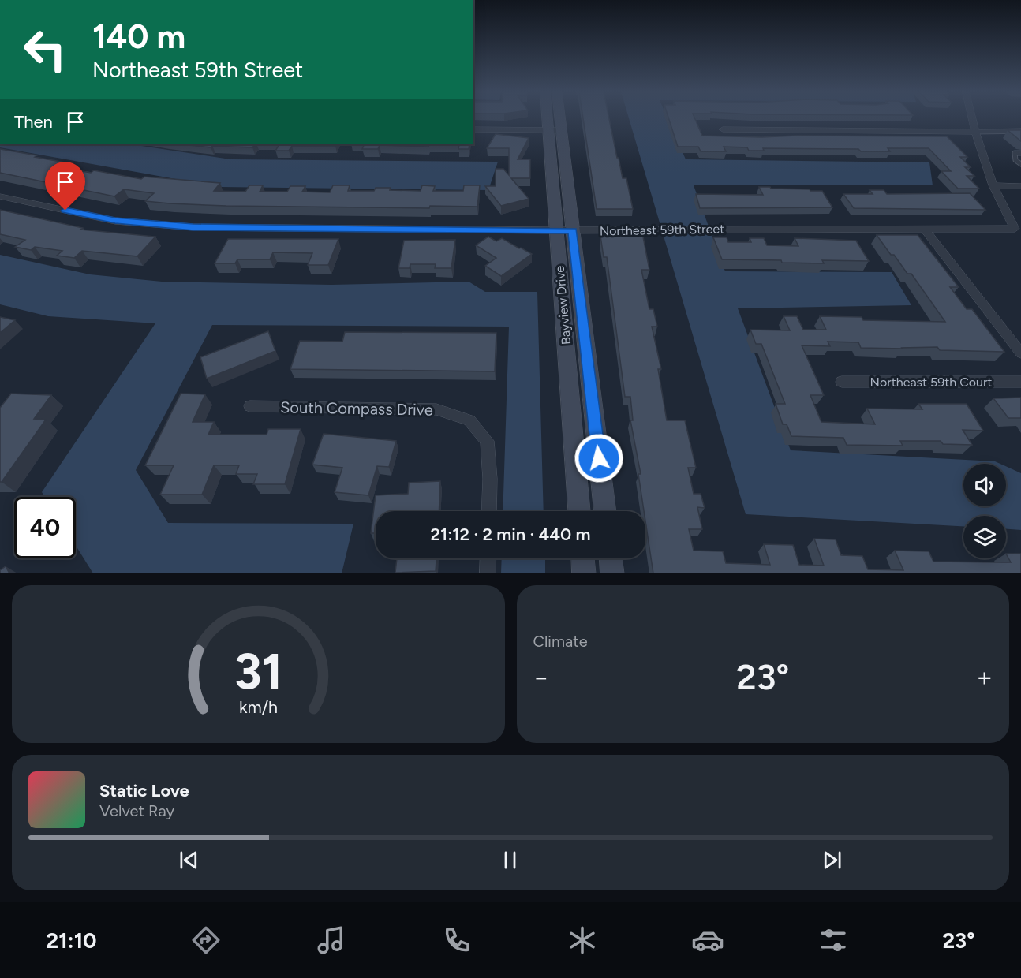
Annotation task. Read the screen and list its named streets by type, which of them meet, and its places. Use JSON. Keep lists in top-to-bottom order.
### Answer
{
  "streets": {
    "street": [
      "Northeast 59th Street",
      "Bayview Drive",
      "Northeast 59th Court",
      "South Compass Drive"
    ]
  },
  "crossings": [
    ["Northeast 59th Street", "Bayview Drive"]
  ],
  "page": {
    "turn": ["140 m", "Northeast 59th Street"],
    "then": "Then",
    "limit": "40",
    "trip": "21:12 · 2 min · 440 m",
    "tile": "Climate",
    "heat": ["−", "23°", "+"],
    "song": ["Static Love", "Velvet Ray"],
    "tabs": ["21:10", "23°"],
    "gauge": ["31", "km/h"]
  }
}
